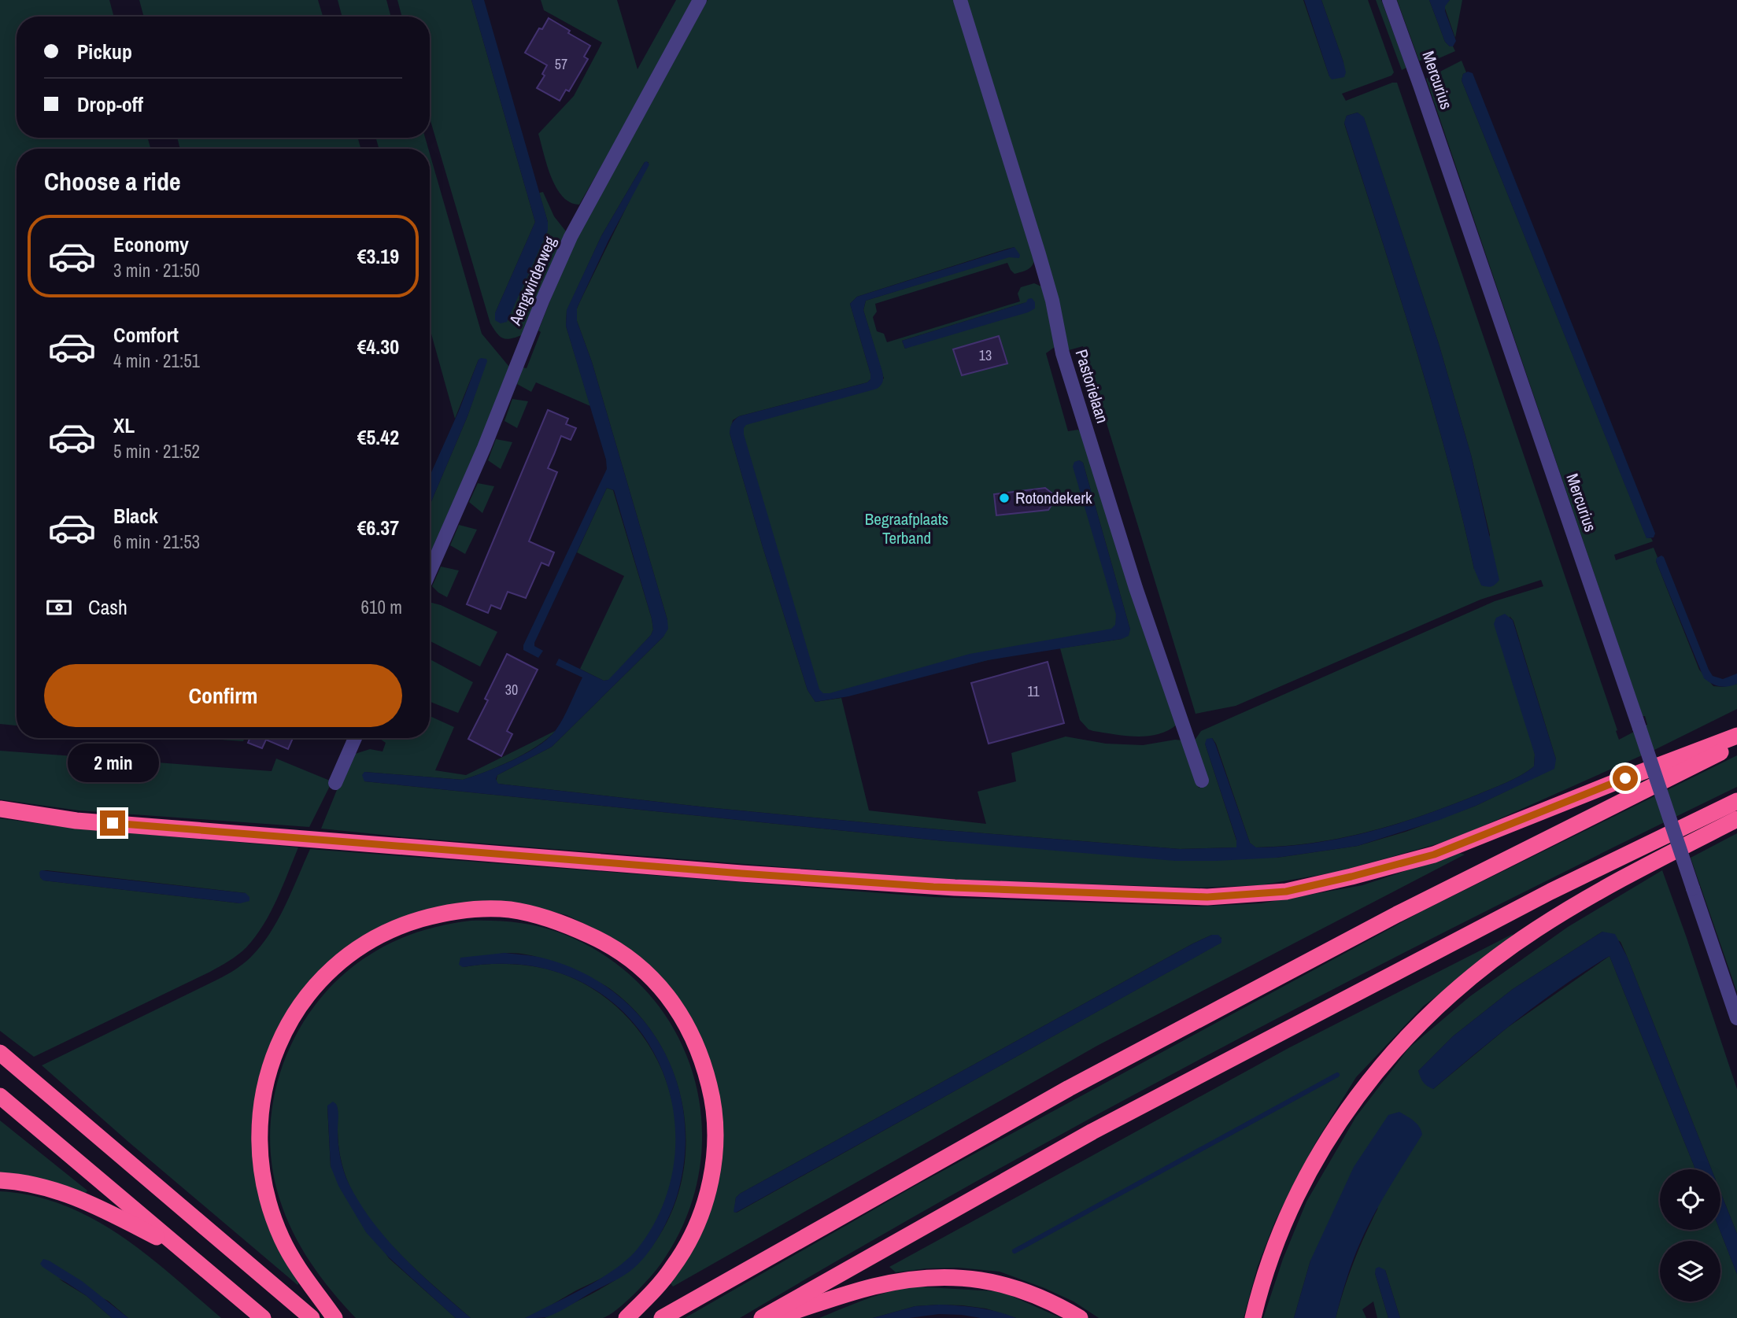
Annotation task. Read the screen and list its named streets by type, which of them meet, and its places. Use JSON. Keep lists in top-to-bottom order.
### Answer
{
  "streets": {
    "street": ["Mercurius", "Aengwirderweg", "Pastorielaan"]
  },
  "parks": ["Begraafplaats Terband"],
  "places": ["Rotondekerk"],
  "house_numbers": [
    "57",
    "13",
    "30",
    "11"
  ],
  "page": {
    "banner": ["Pickup", "Drop-off"],
    "heading": "Choose a ride",
    "list": [
      {
        "name": "Economy",
        "note": "3 min · 21:50",
        "value": "€3.19"
      },
      {
        "name": "Comfort",
        "note": "4 min · 21:51",
        "value": "€4.30"
      },
      {
        "name": "XL",
        "note": "5 min · 21:52",
        "value": "€5.42"
      },
      {
        "name": "Black",
        "note": "6 min · 21:53",
        "value": "€6.37"
      }
    ],
    "pay": ["Cash", "610 m"],
    "buttons": "Confirm",
    "bubble": "2 min"
  }
}
